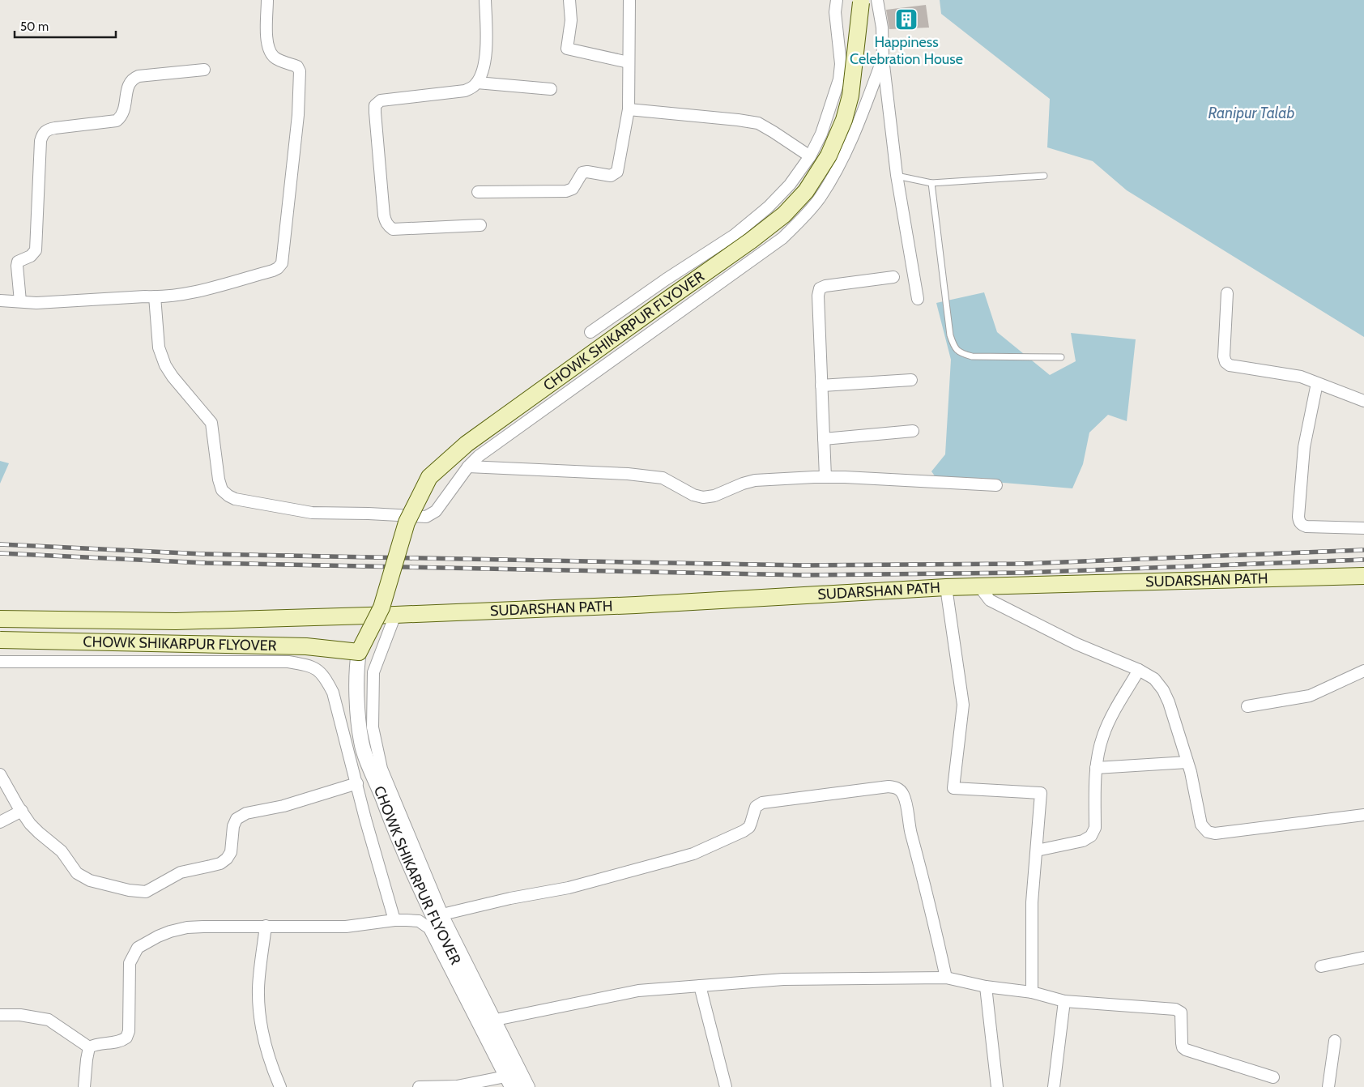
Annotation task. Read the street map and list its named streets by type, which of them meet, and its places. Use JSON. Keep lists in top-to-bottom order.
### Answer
{
  "streets": {
    "main road": ["CHOWK SHIKARPUR FLYOVER", "SUDARSHAN PATH"]
  },
  "water": ["Ranipur Talab"],
  "places": {
    "building": ["Happiness Celebration House"]
  },
  "scale_bar": "50 m"
}
